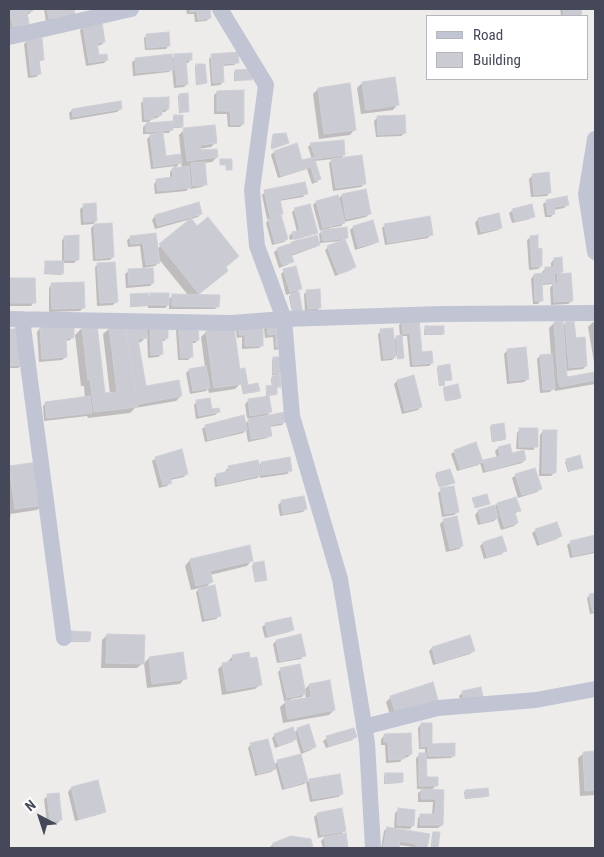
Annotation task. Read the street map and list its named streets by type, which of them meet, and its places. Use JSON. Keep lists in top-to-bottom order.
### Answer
{
  "legend": ["Road", "Building"],
  "north": "top left"
}
